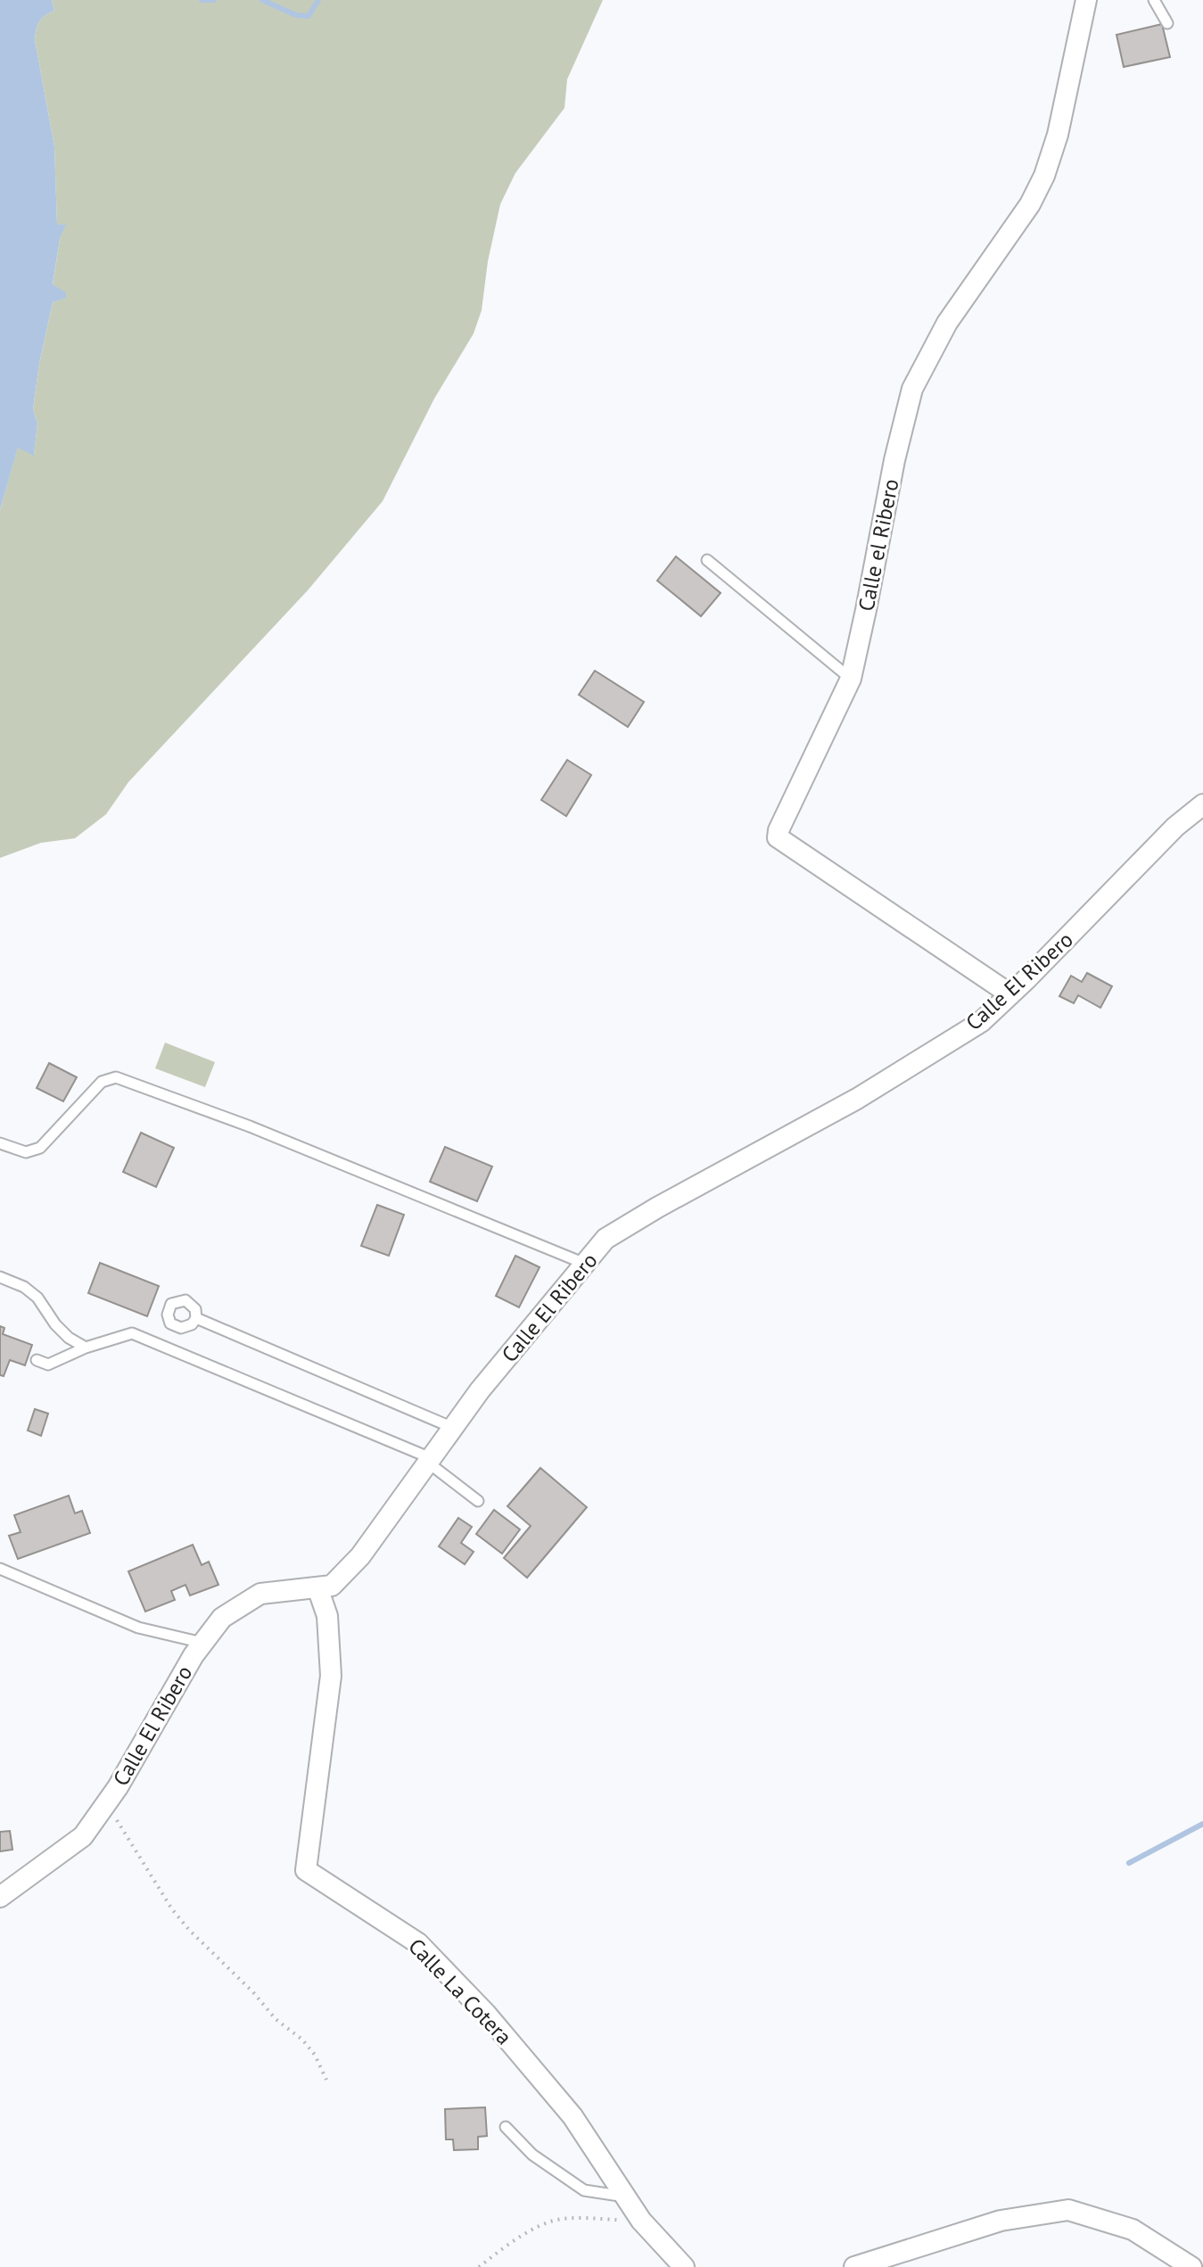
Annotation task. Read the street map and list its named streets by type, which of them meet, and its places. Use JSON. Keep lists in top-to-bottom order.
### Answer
{
  "streets": {
    "street": ["Calle el Ribero", "Calle El Ribero", "Calle La Cotera"]
  },
  "crossings": [
    ["Calle el Ribero", "Calle El Ribero"],
    ["Calle El Ribero", "Calle La Cotera"]
  ]
}
